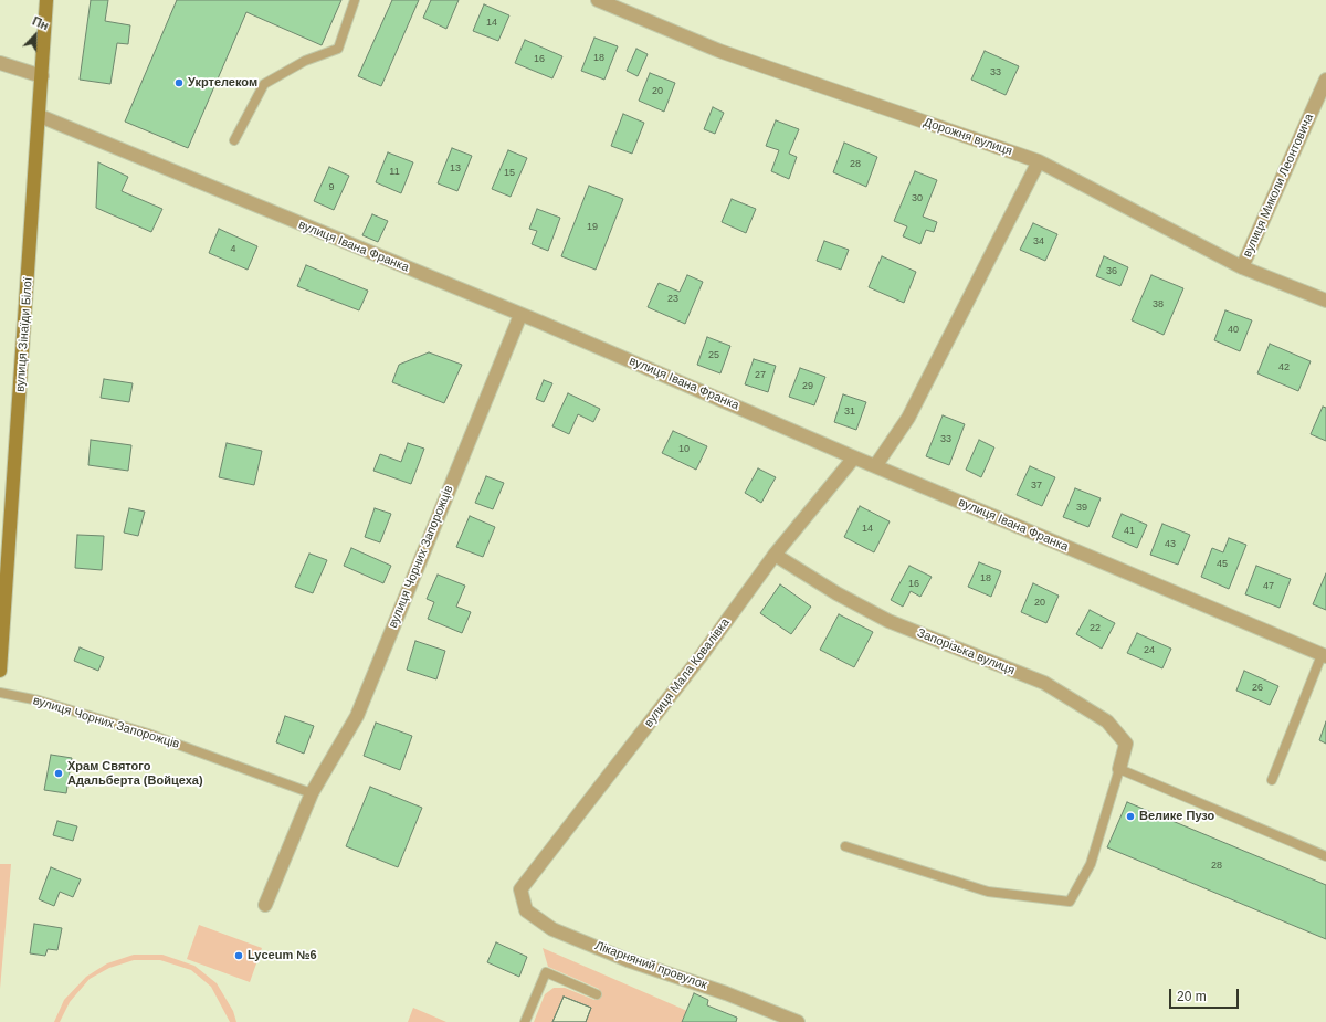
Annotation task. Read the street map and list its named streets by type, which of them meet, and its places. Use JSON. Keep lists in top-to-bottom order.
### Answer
{
  "streets": {
    "street": [
      "Дорожня вулиця",
      "вулиця Миколи Леонтовича",
      "вулиця Івана Франка",
      "вулиця Зінаїди Білої",
      "вулиця Чорних Запорожців",
      "Запорізька вулиця",
      "вулиця Мала Ковалівка",
      "Лікарняний провулок"
    ]
  },
  "crossings": [
    ["Дорожня вулиця", "вулиця Миколи Леонтовича"],
    ["вулиця Івана Франка", "вулиця Зінаїди Білої"],
    ["вулиця Івана Франка", "вулиця Чорних Запорожців"],
    ["вулиця Івана Франка", "вулиця Мала Ковалівка"],
    ["Запорізька вулиця", "вулиця Мала Ковалівка"],
    ["вулиця Мала Ковалівка", "Лікарняний провулок"]
  ],
  "places": [
    "Укртелеком",
    "Храм Святого Адальберта (Войцеха)",
    "Велике Пузо",
    "Lyceum №6"
  ],
  "house_numbers": [
    "14",
    "18",
    "16",
    "33",
    "20",
    "28",
    "13",
    "11",
    "15",
    "9",
    "30",
    "19",
    "34",
    "4",
    "36",
    "23",
    "38",
    "40",
    "25",
    "42",
    "27",
    "29",
    "31",
    "33",
    "10",
    "37",
    "39",
    "14",
    "41",
    "43",
    "45",
    "18",
    "16",
    "47",
    "20",
    "22",
    "24",
    "26",
    "28"
  ],
  "scale_bar": "20 m",
  "north": "top right"
}
